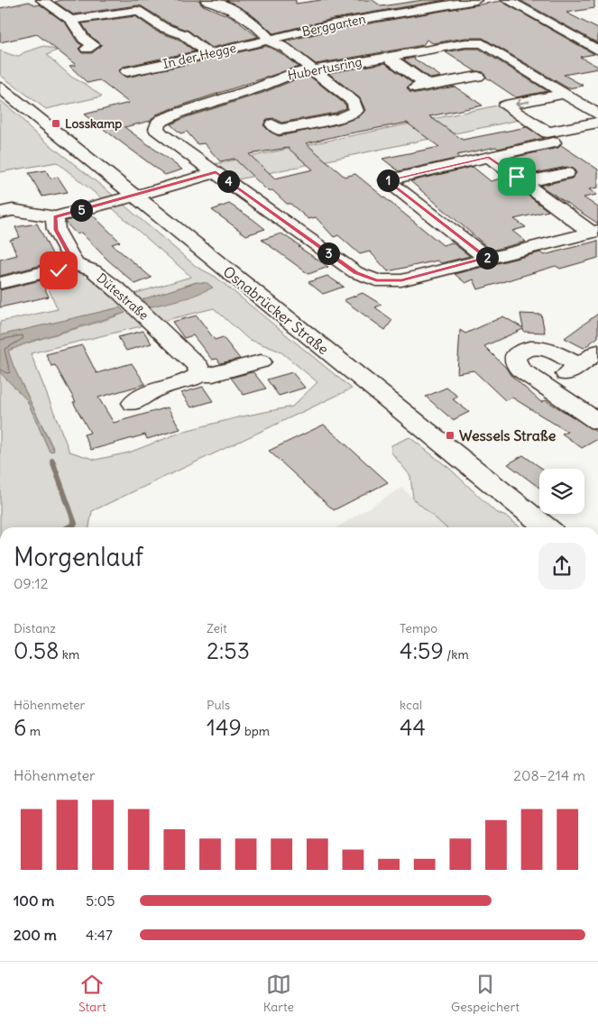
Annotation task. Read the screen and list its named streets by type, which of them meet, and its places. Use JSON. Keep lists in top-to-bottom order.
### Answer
{
  "streets": {
    "street": [
      "Berggarten",
      "In der Hegge",
      "Hubertusring",
      "Dütestraße",
      "Osnabrücker Straße"
    ]
  },
  "crossings": [
    ["Berggarten", "In der Hegge"]
  ],
  "places": {
    "transit": ["Losskamp", "Wessels Straße"]
  },
  "page": {
    "pins": [
      "1",
      "4",
      "5",
      "3",
      "2"
    ],
    "heading": ["Morgenlauf", "09:12"],
    "stats": [
      ["Distanz", "0.58 km"],
      ["Zeit", "2:53"],
      ["Tempo", "4:59 /km"],
      ["Höhenmeter", "6 m"],
      ["Puls", "149 bpm"],
      ["kcal", "44"]
    ],
    "chart": ["Höhenmeter", "208–214 m"],
    "list": [
      {
        "name": "100 m",
        "note": "5:05"
      },
      {
        "name": "200 m",
        "note": "4:47"
      }
    ],
    "tabs": ["Start", "Karte", "Gespeichert"]
  }
}
